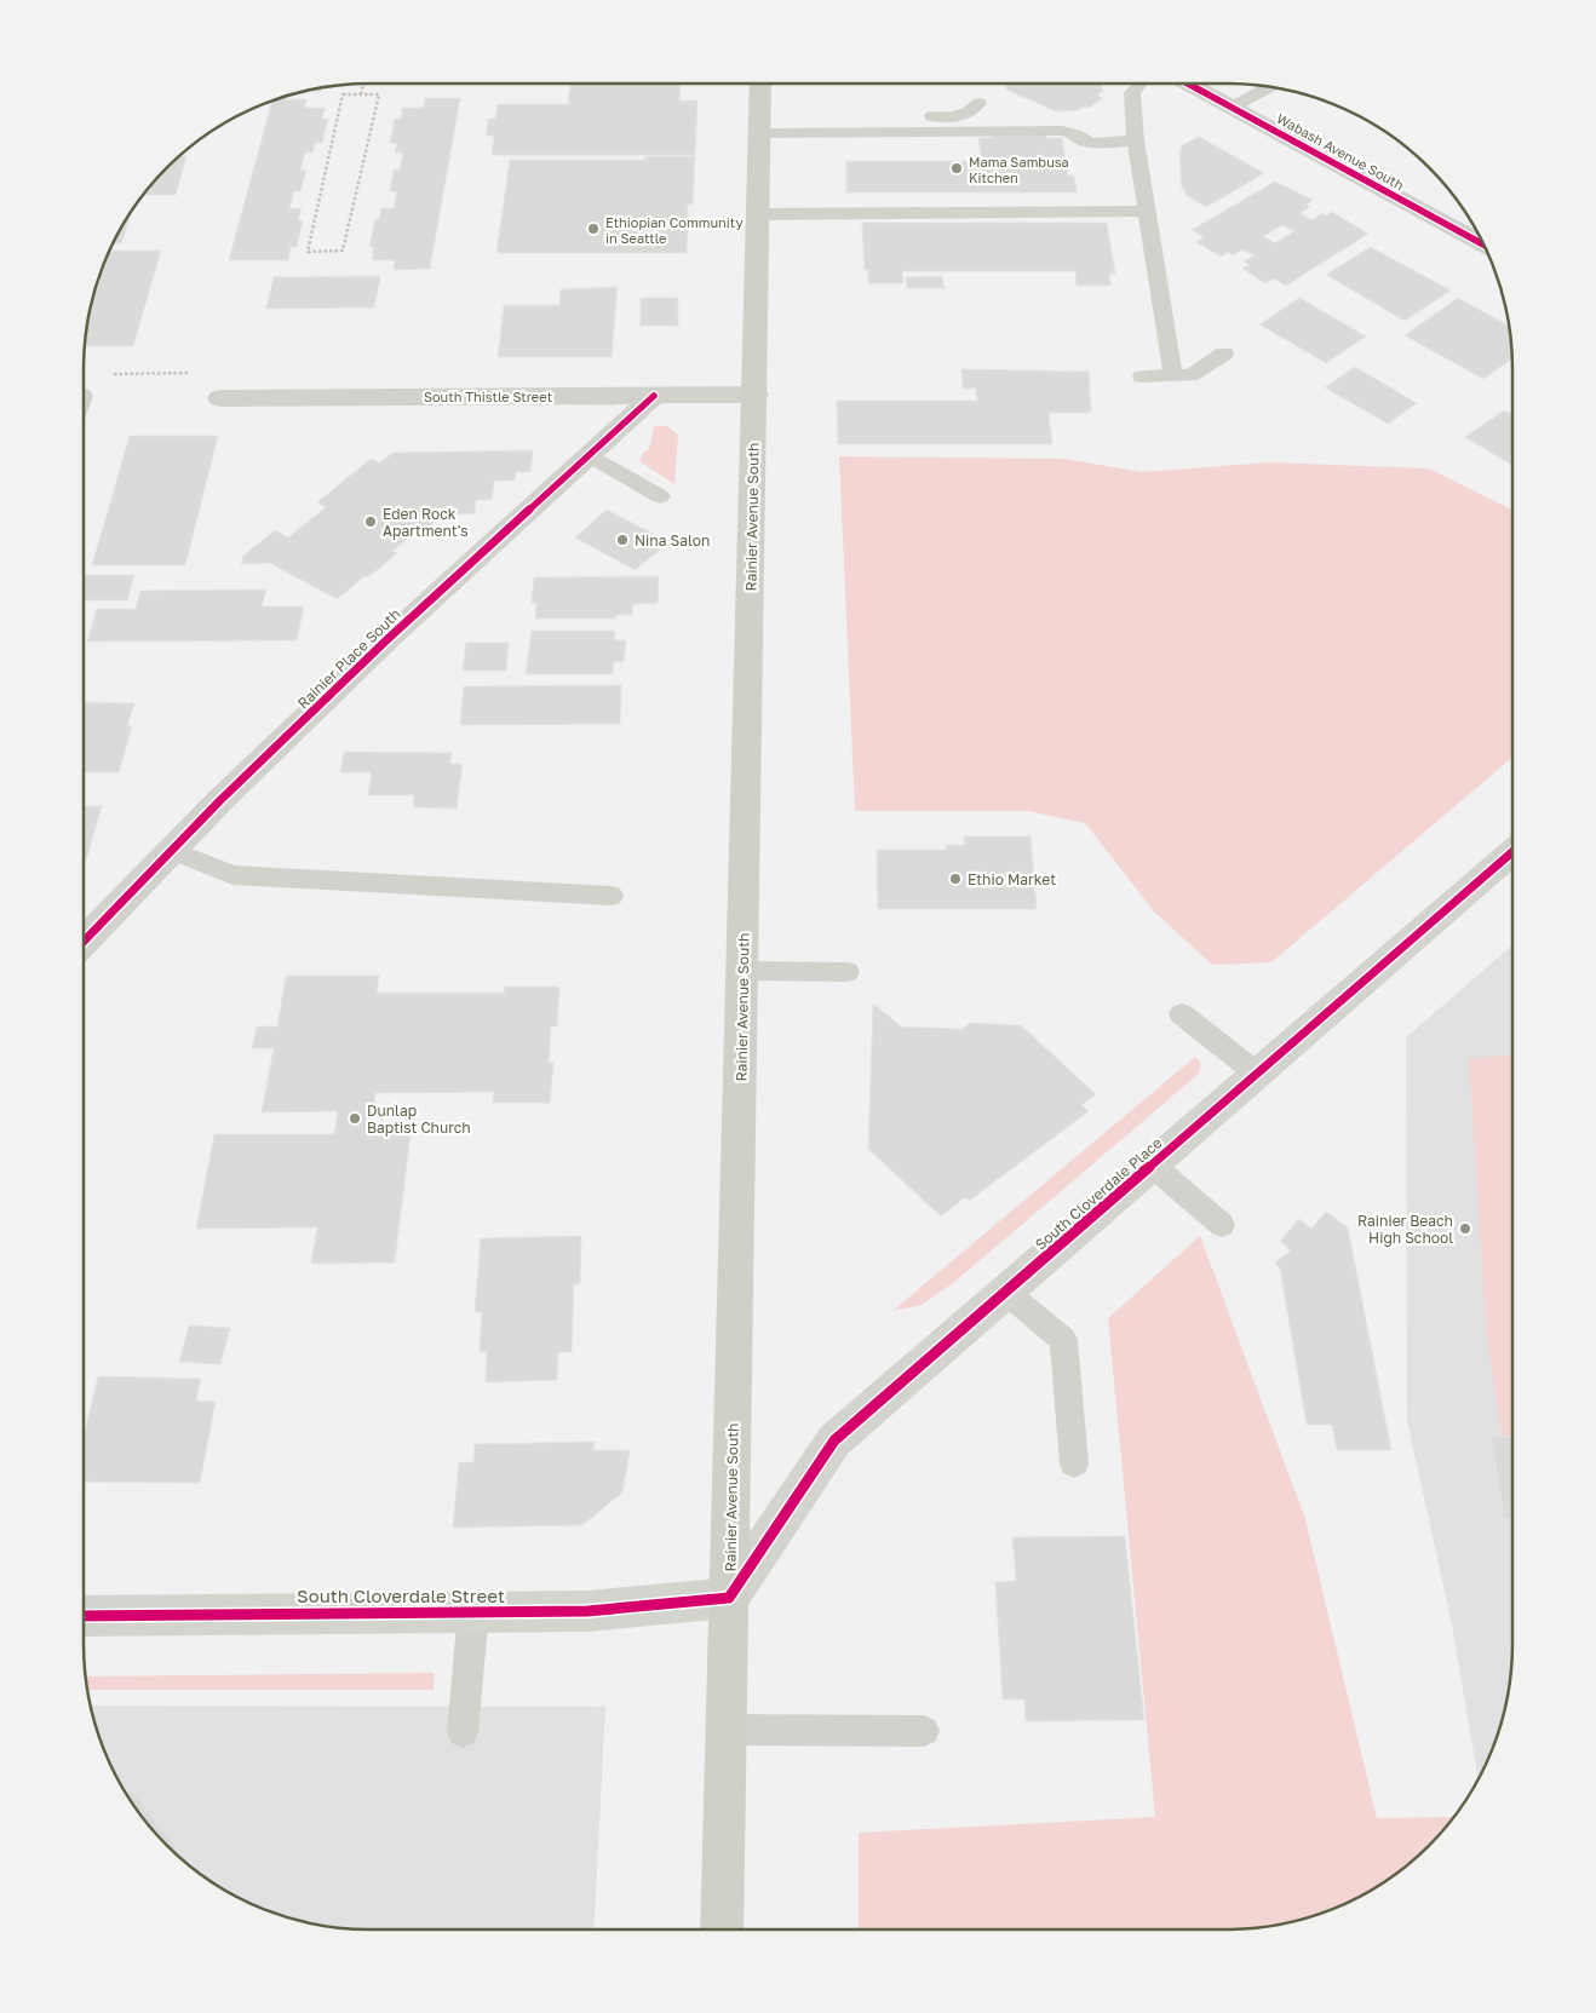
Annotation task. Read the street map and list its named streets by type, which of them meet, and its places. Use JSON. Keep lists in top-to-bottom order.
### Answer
{
  "streets": {
    "main road": ["Rainier Avenue South"],
    "street": [
      "Wabash Avenue South",
      "South Thistle Street",
      "Rainier Place South",
      "South Cloverdale Place",
      "South Cloverdale Street"
    ]
  },
  "crossings": [
    ["South Thistle Street", "Rainier Avenue South"],
    ["South Thistle Street", "Rainier Place South"],
    ["Rainier Avenue South", "South Cloverdale Place"],
    ["Rainier Avenue South", "South Cloverdale Street"],
    ["South Cloverdale Place", "South Cloverdale Street"]
  ],
  "places": [
    "Mama Sambusa Kitchen",
    "Ethiopian Community in Seattle",
    "Eden Rock Apartment's",
    "Nina Salon",
    "Ethio Market",
    "Dunlap Baptist Church",
    "Rainier Beach High School"
  ]
}
